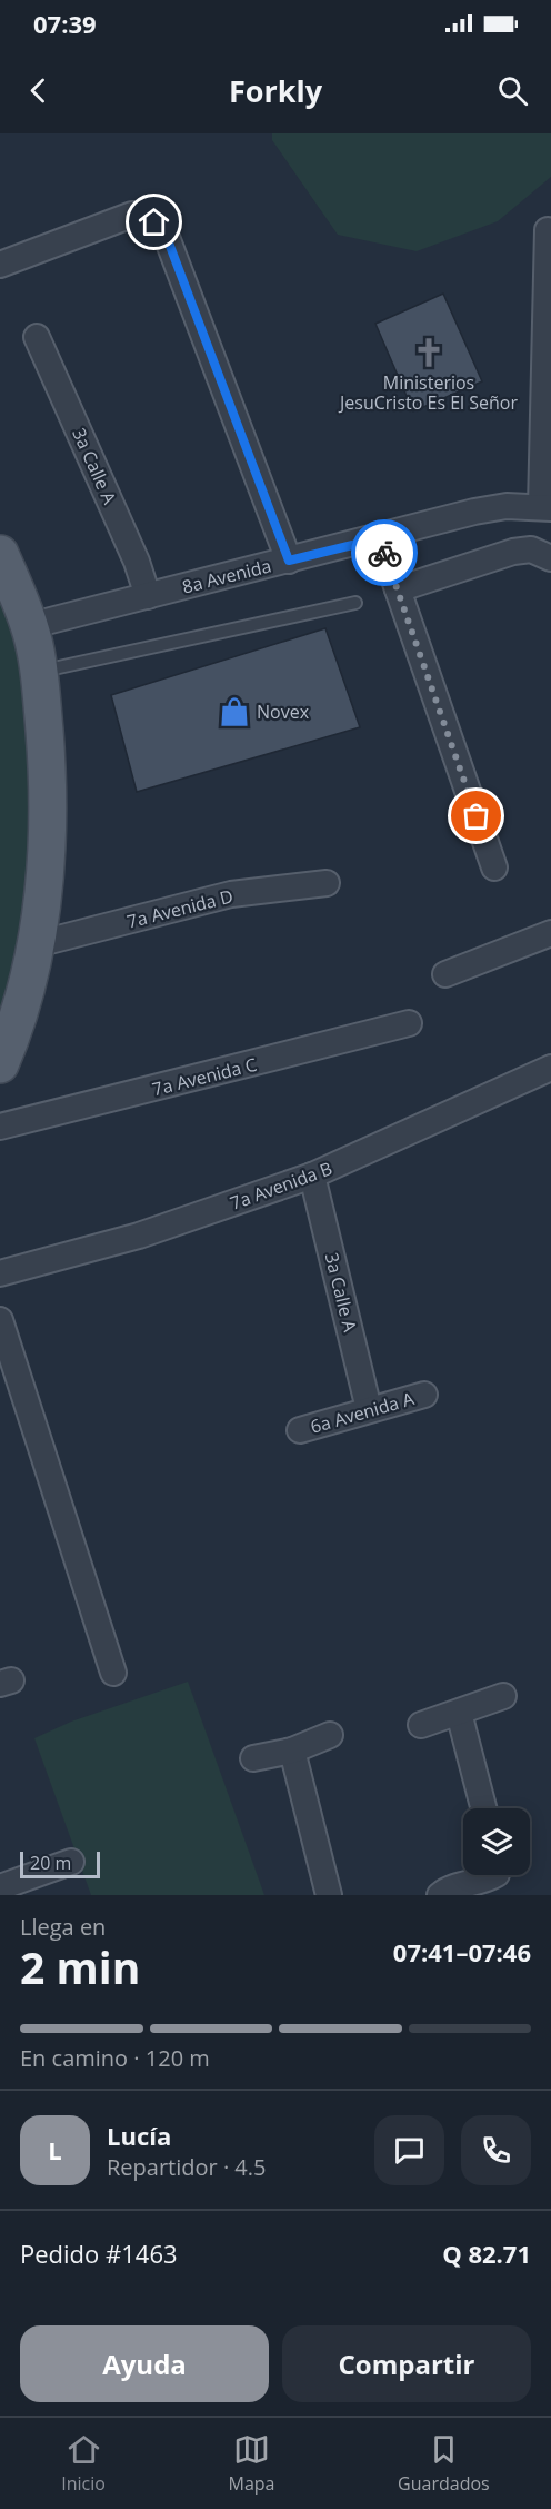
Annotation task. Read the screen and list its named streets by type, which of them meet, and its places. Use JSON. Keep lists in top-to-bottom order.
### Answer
{
  "streets": {
    "street": [
      "3a Calle A",
      "8a Avenida",
      "7a Avenida D",
      "7a Avenida C",
      "7a Avenida B",
      "6a Avenida A"
    ]
  },
  "crossings": [
    ["3a Calle A", "8a Avenida"],
    ["3a Calle A", "7a Avenida B"],
    ["3a Calle A", "6a Avenida A"]
  ],
  "places": {
    "church": ["Ministerios JesuCristo Es El Señor"],
    "shop": ["Novex"]
  },
  "scale_bar": "20 m",
  "page": {
    "status": "07:39",
    "header": "Forkly",
    "scale": "20 m",
    "heading": ["2 min", "Llega en", "07:41–07:46"],
    "panel": [
      "Lucía",
      "Repartidor · 4.5",
      "Pedido #1463",
      "Q 82.71"
    ],
    "bar": "En camino · 120 m",
    "round": "L",
    "buttons": ["Ayuda", "Compartir"],
    "tabs": ["Inicio", "Mapa", "Guardados"]
  }
}
